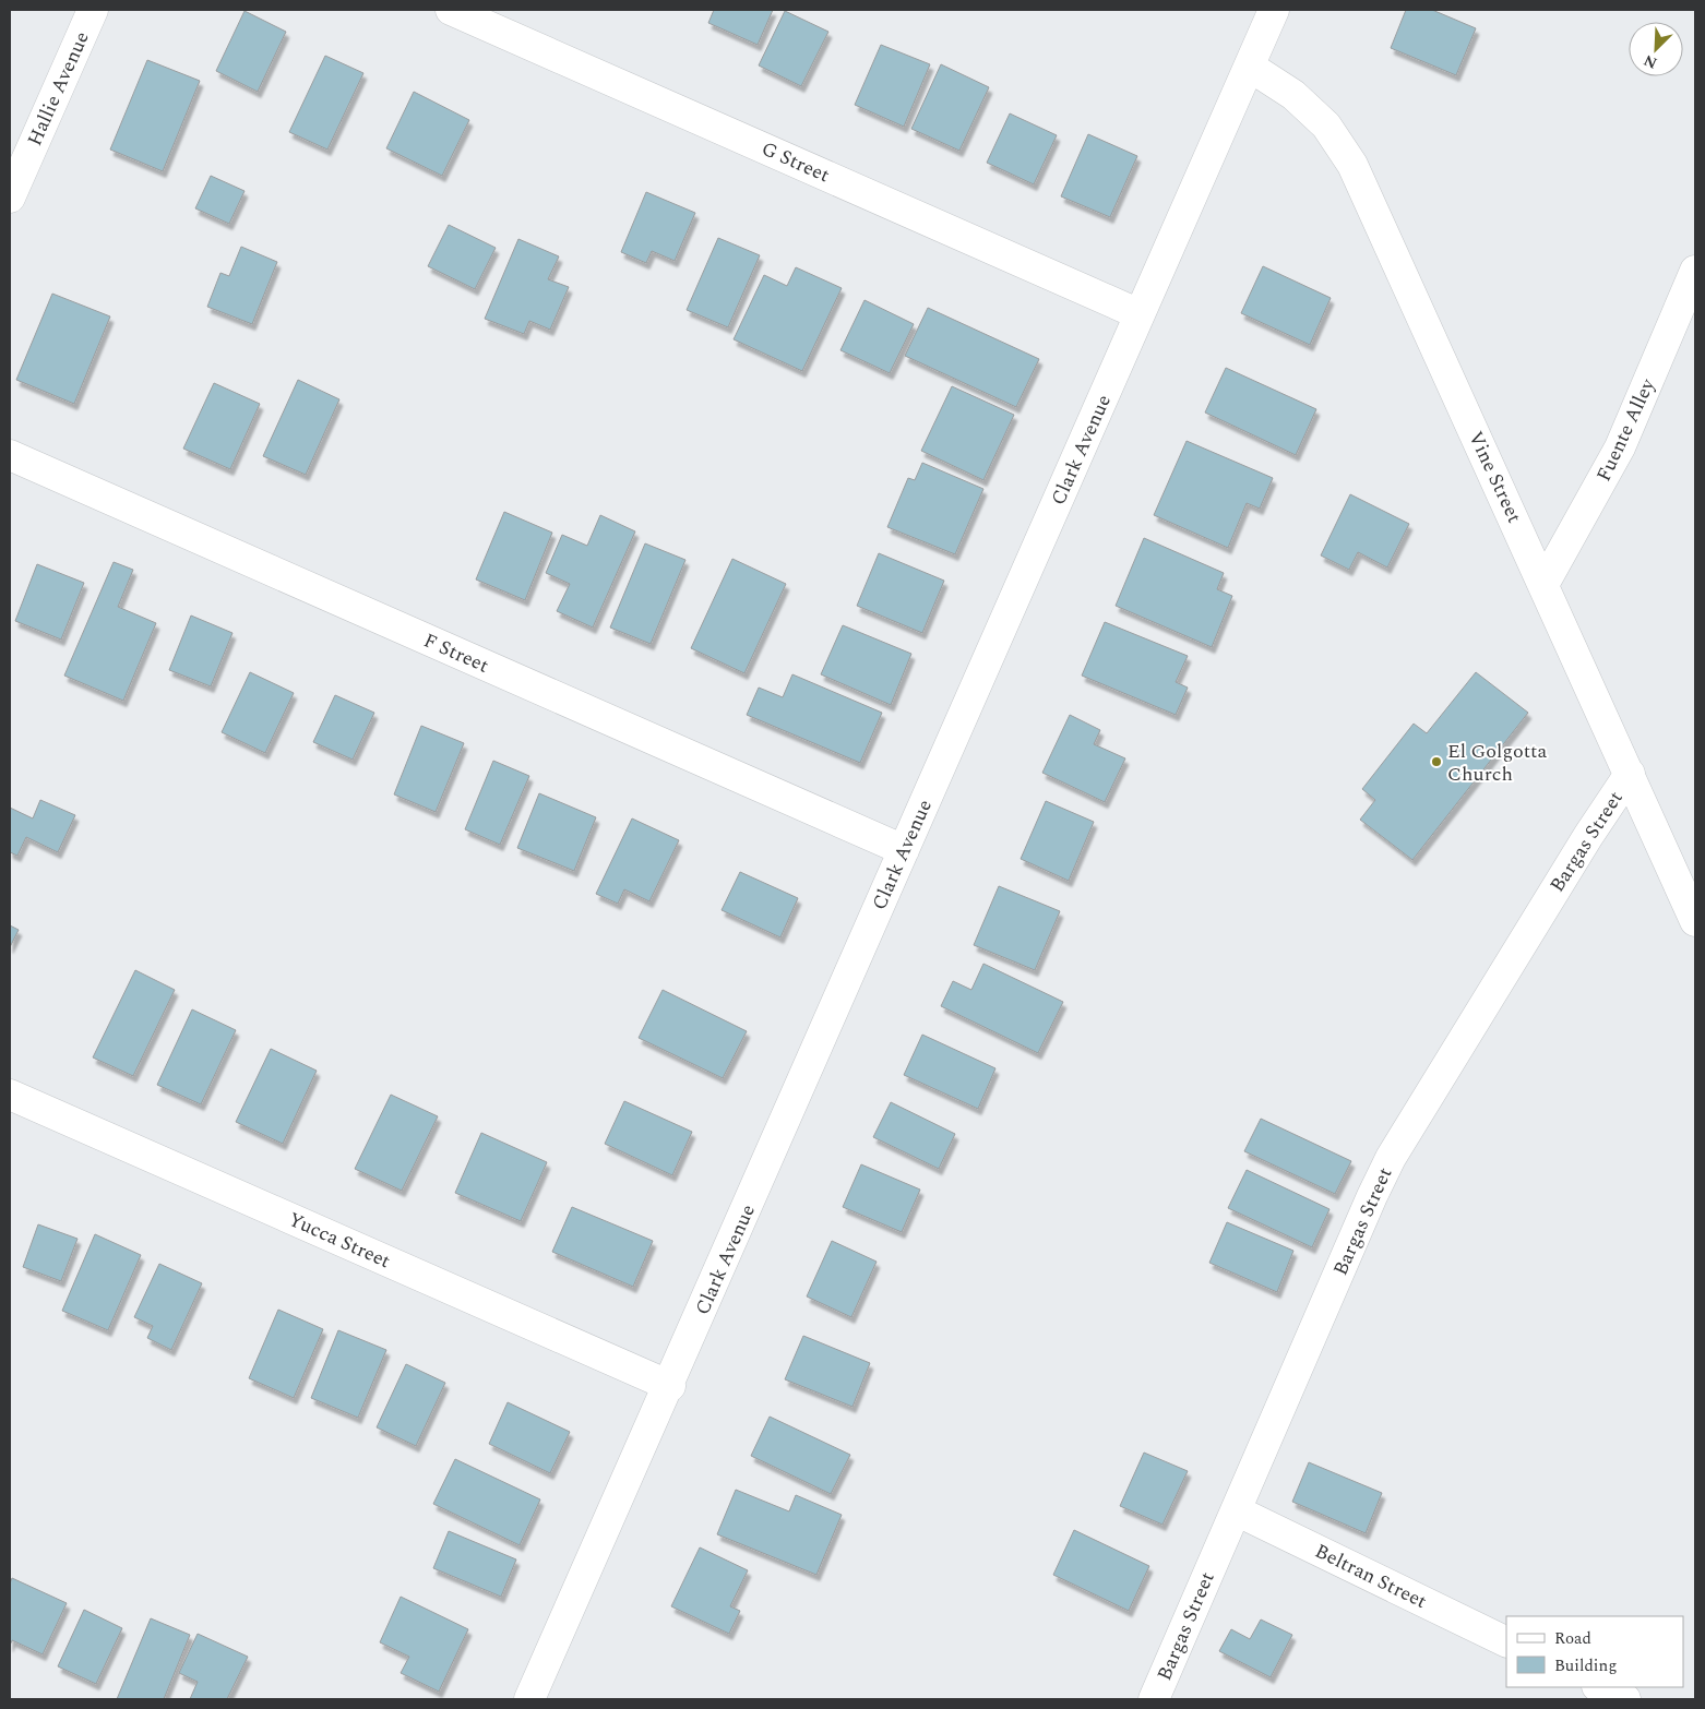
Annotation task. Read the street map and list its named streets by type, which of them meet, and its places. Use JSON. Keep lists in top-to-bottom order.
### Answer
{
  "streets": {
    "street": [
      "Hallie Avenue",
      "G Street",
      "Fuente Alley",
      "Clark Avenue",
      "Vine Street",
      "F Street",
      "Bargas Street",
      "Yucca Street",
      "Beltran Street"
    ]
  },
  "crossings": [
    ["G Street", "Clark Avenue"],
    ["Fuente Alley", "Vine Street"],
    ["Clark Avenue", "Vine Street"],
    ["Clark Avenue", "F Street"],
    ["Clark Avenue", "Yucca Street"],
    ["Vine Street", "Bargas Street"],
    ["Bargas Street", "Beltran Street"]
  ],
  "places": ["El Golgotta Church"],
  "legend": ["Road", "Building"],
  "north": "bottom left"
}
